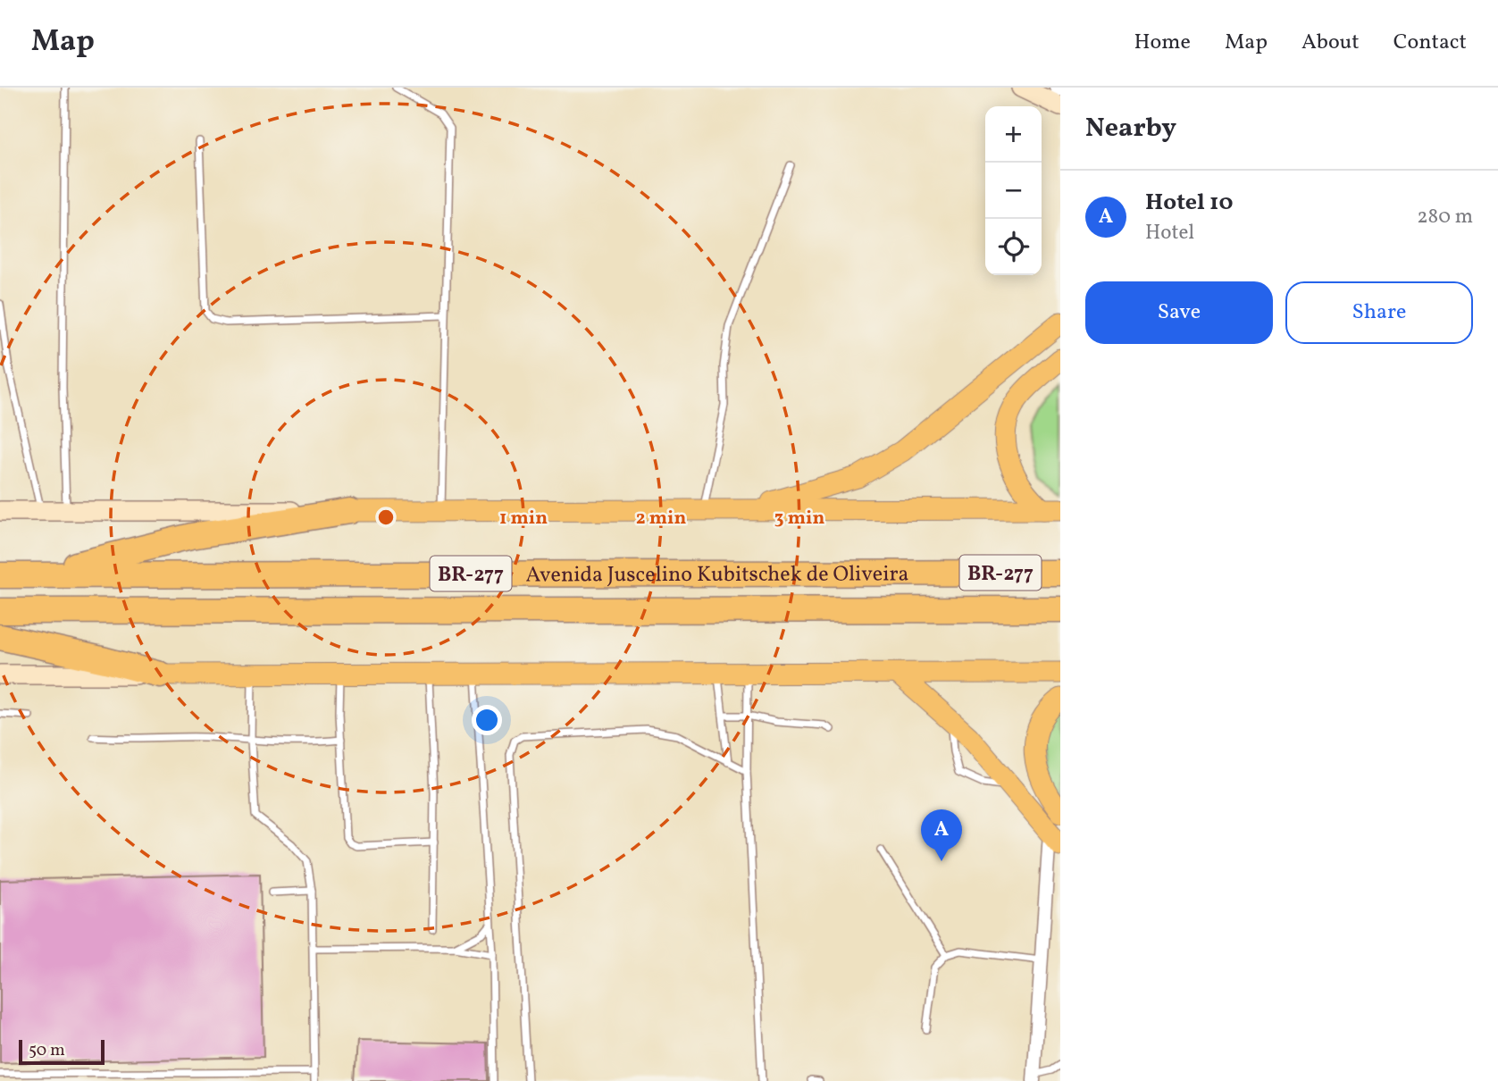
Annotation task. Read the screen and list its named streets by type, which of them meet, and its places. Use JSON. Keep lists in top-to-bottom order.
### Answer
{
  "streets": {
    "highway": ["BR-277", "Avenida Juscelino Kubitschek de Oliveira"]
  },
  "scale_bar": "50 m",
  "page": {
    "header": "Map",
    "nav": [
      "Home",
      "Map",
      "About",
      "Contact"
    ],
    "heading": "Nearby",
    "map_buttons": ["+", "−"],
    "list": [
      {
        "mark": "A",
        "name": "Hotel 10",
        "note": "Hotel",
        "value": "280 m"
      }
    ],
    "buttons": ["Save", "Share"],
    "pins": "A",
    "scale": "50 m"
  },
  "rings": ["1 min", "2 min", "3 min"]
}
